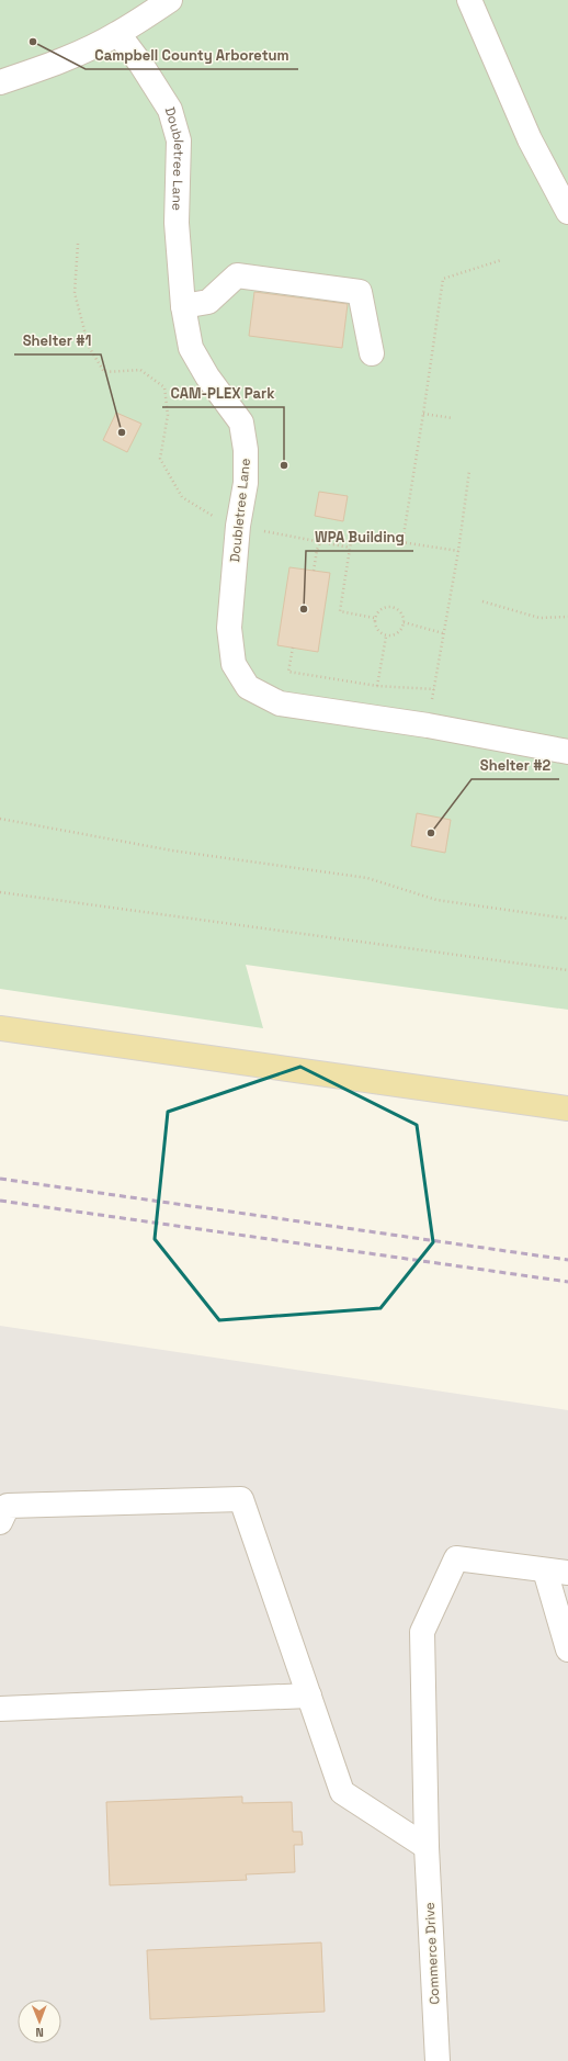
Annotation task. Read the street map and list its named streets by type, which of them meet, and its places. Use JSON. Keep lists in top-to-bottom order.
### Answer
{
  "streets": {
    "street": ["Doubletree Lane", "Commerce Drive"]
  },
  "places": [
    "Campbell County Arboretum",
    "Shelter #1",
    "CAM-PLEX Park",
    "WPA Building",
    "Shelter #2"
  ],
  "north": "bottom"
}
